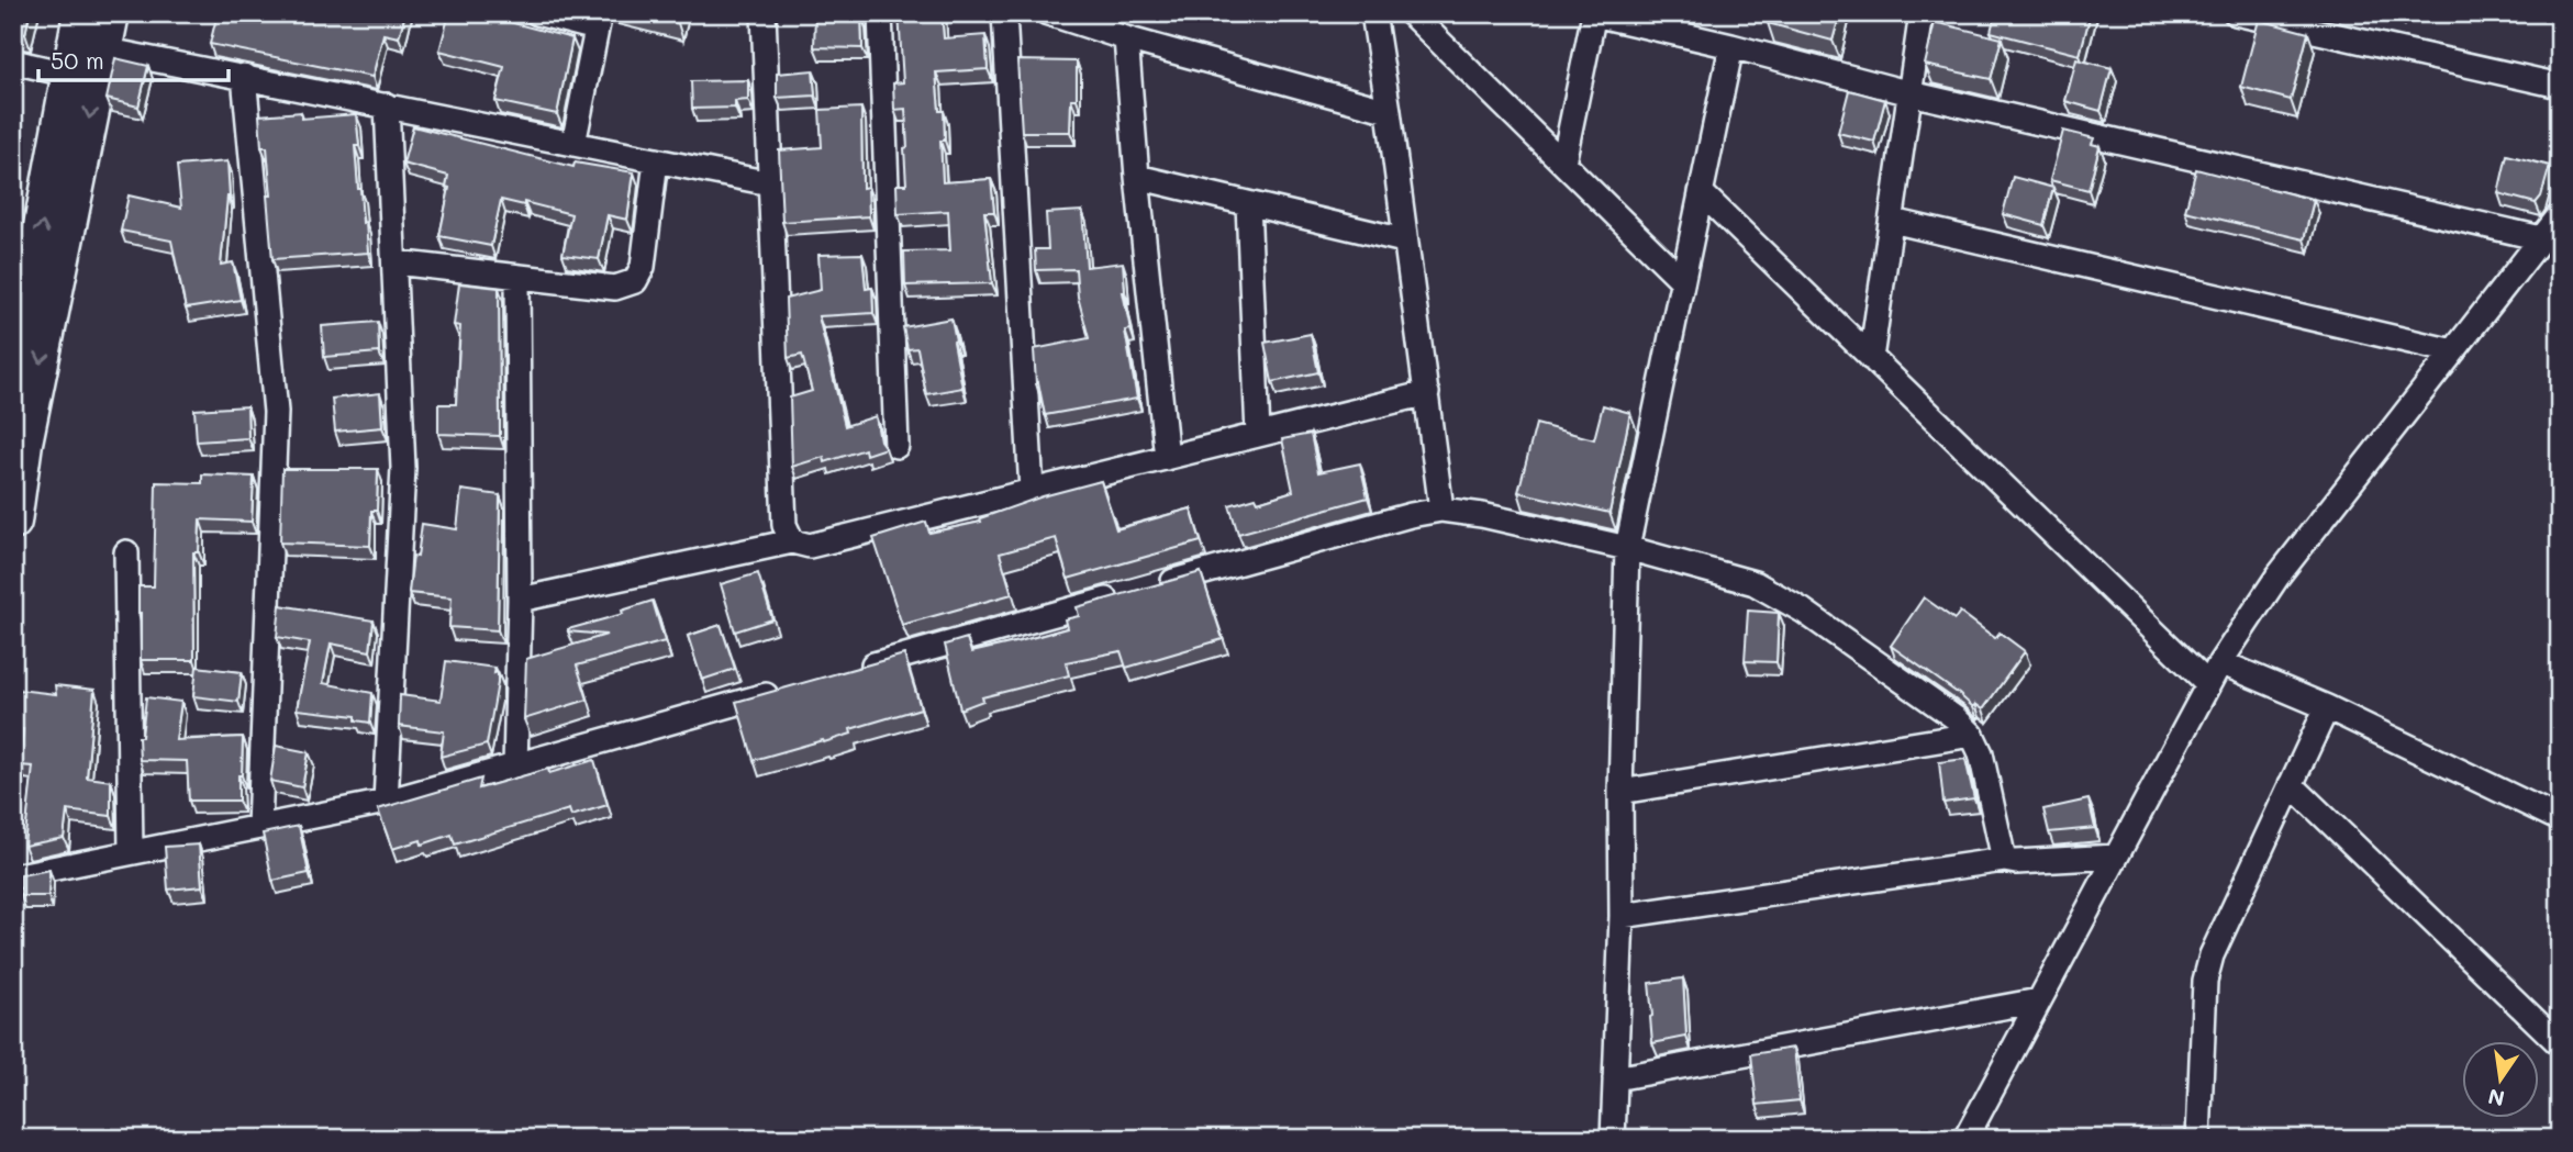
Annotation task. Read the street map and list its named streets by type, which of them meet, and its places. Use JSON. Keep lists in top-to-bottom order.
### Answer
{
  "scale_bar": "50 m",
  "north": "bottom"
}
